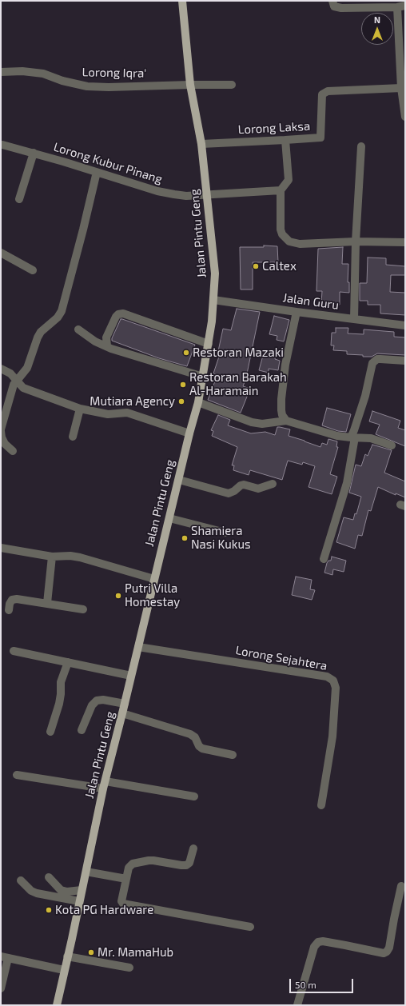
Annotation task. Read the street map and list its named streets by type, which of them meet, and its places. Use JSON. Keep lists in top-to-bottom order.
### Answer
{
  "streets": {
    "main road": ["Jalan Pintu Geng"],
    "street": [
      "Lorong Iqra'",
      "Lorong Laksa",
      "Lorong Kubur Pinang",
      "Jalan Guru",
      "Lorong Sejahtera"
    ]
  },
  "crossings": [
    ["Lorong Iqra'", "Jalan Pintu Geng"],
    ["Lorong Laksa", "Jalan Pintu Geng"],
    ["Lorong Kubur Pinang", "Jalan Pintu Geng"],
    ["Jalan Pintu Geng", "Jalan Guru"],
    ["Jalan Pintu Geng", "Lorong Sejahtera"]
  ],
  "places": [
    "Caltex",
    "Restoran Mazaki",
    "Restoran Barakah Al-Haramain",
    "Mutiara Agency",
    "Shamiera Nasi Kukus",
    "Putri Villa Homestay",
    "Kota PG Hardware",
    "Mr. MamaHub"
  ],
  "scale_bar": "50 m",
  "north": "top"
}
